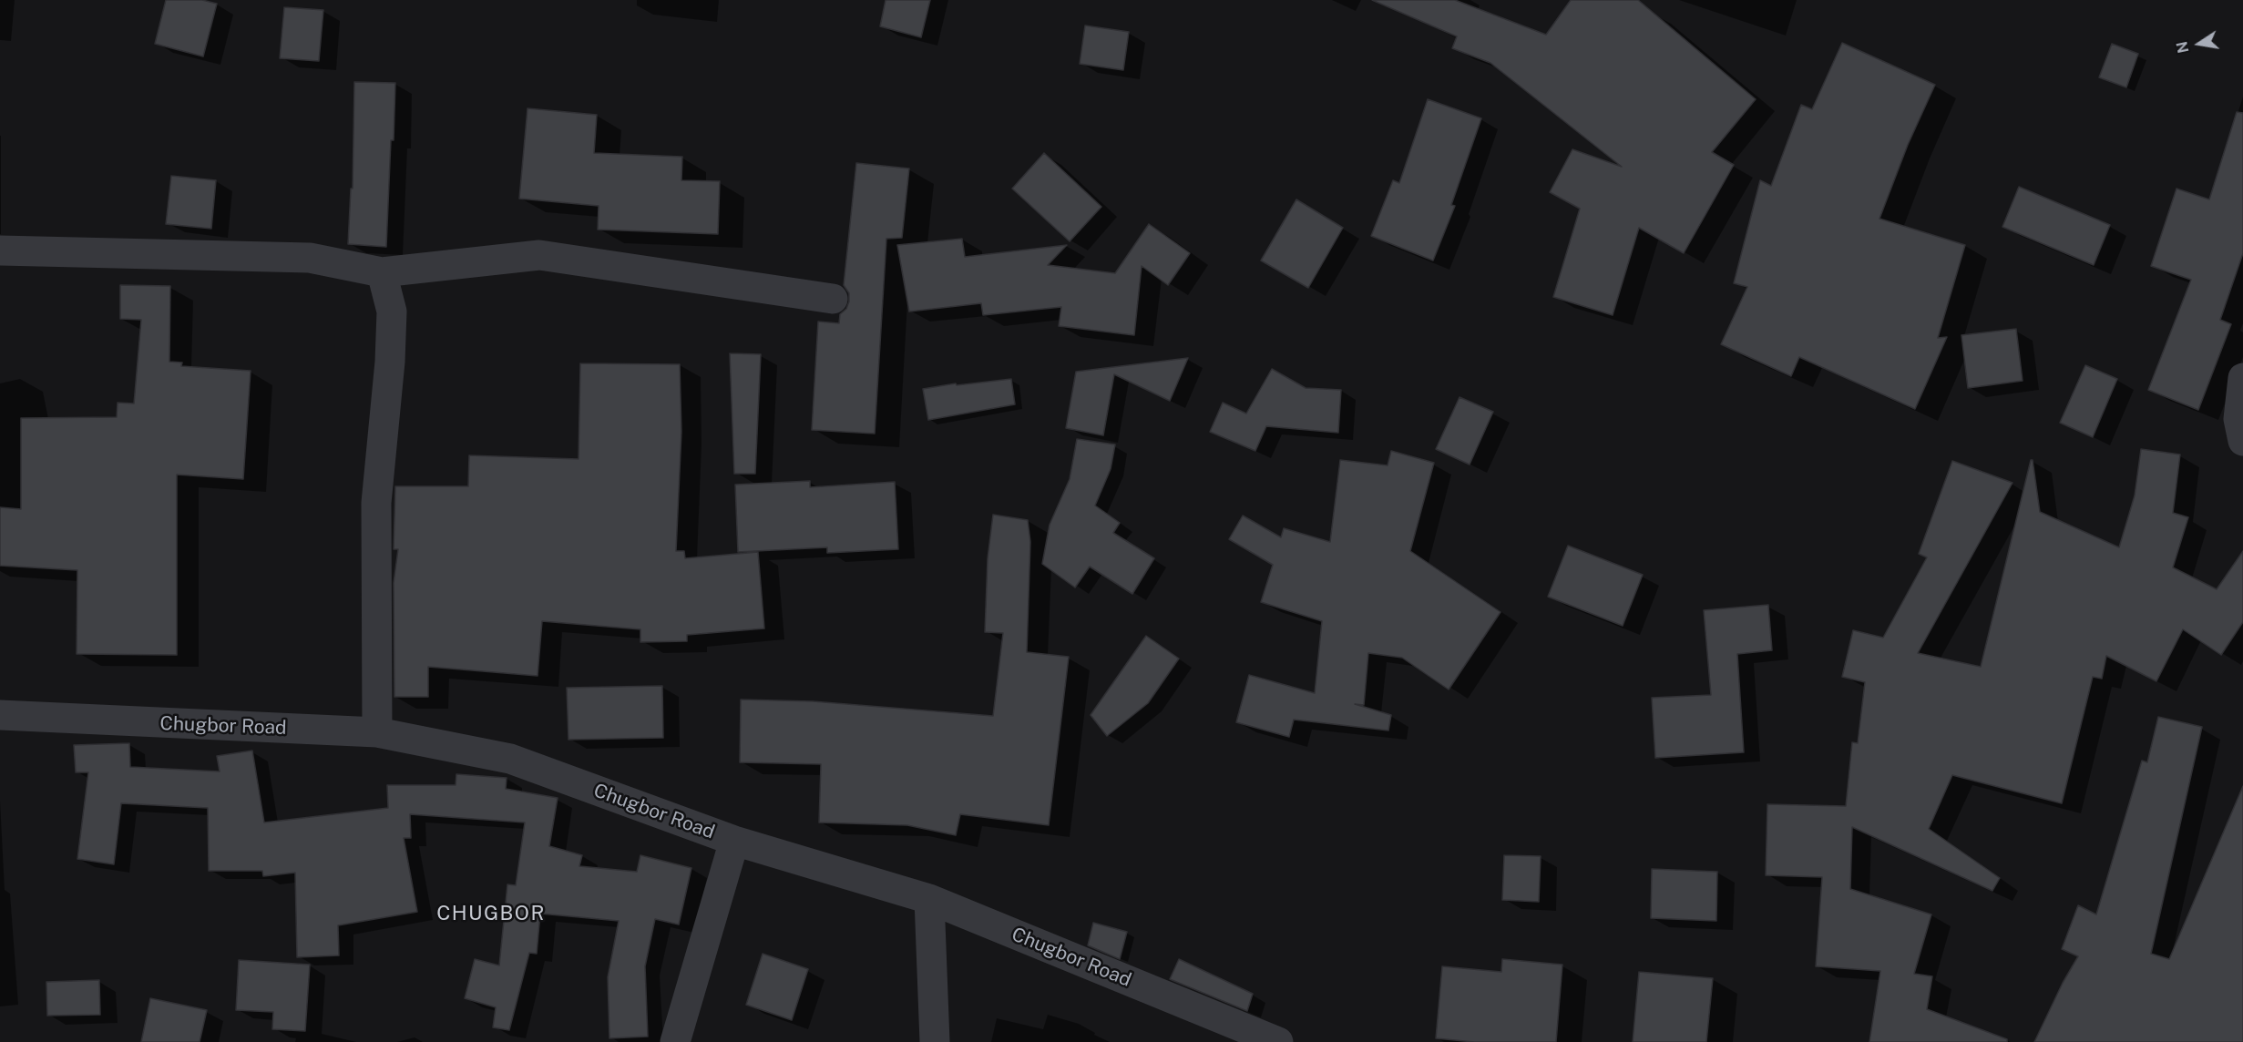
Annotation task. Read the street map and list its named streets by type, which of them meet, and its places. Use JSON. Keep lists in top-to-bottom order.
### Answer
{
  "streets": {
    "street": ["Chugbor Road"]
  },
  "districts": ["CHUGBOR"],
  "north": "left"
}
